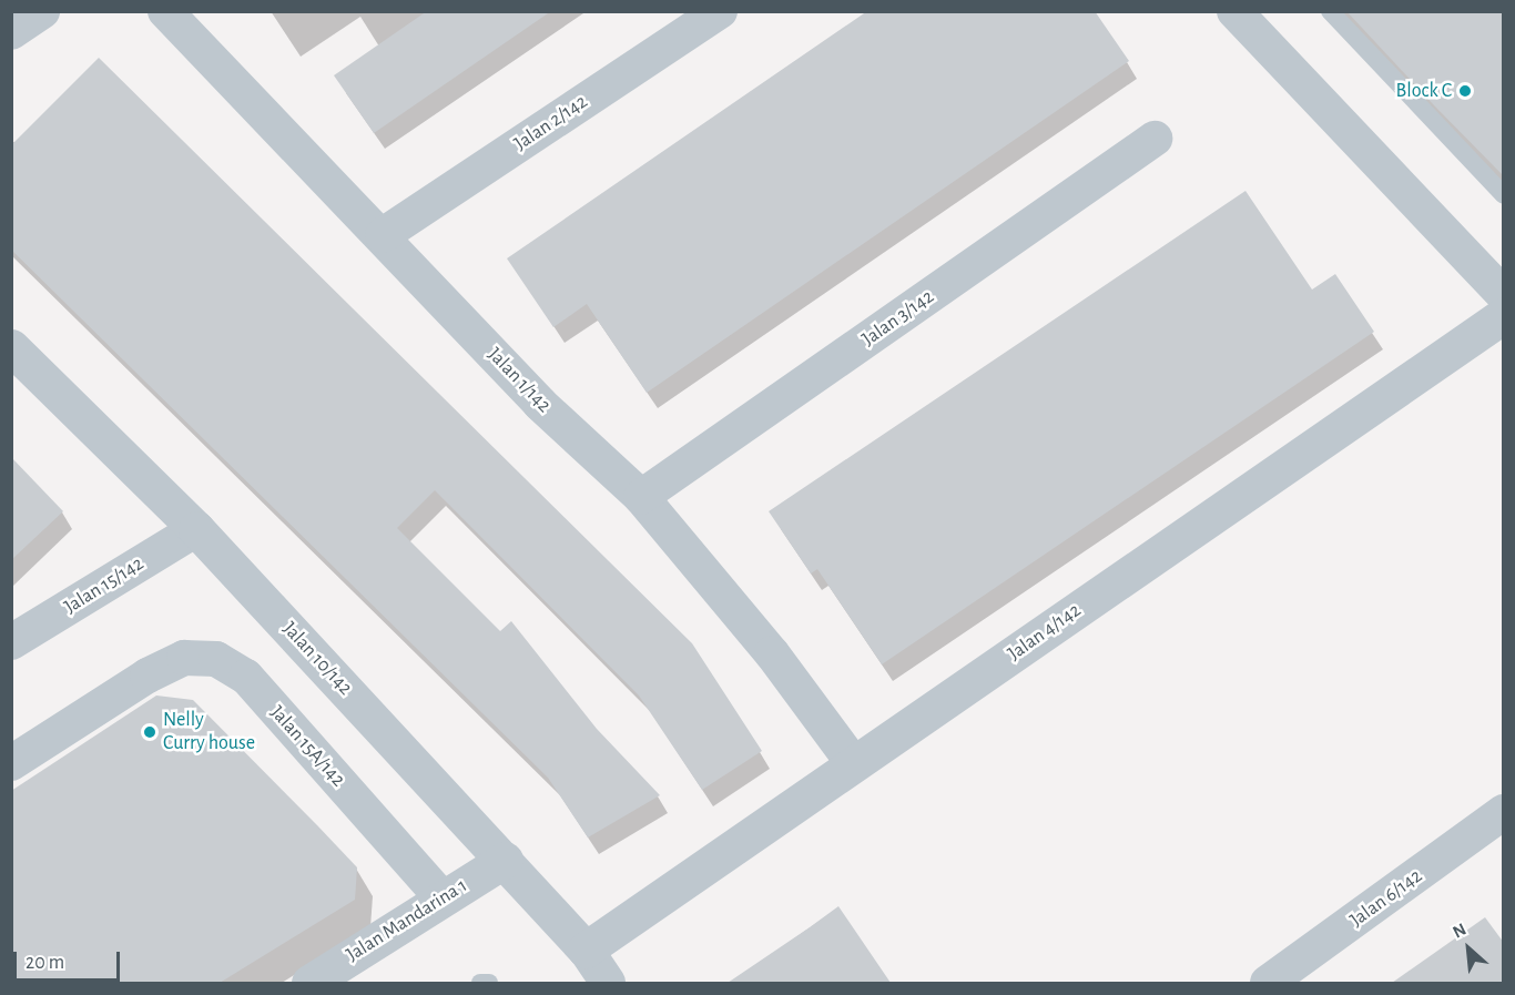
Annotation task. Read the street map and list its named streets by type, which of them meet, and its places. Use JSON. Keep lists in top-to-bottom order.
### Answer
{
  "streets": {
    "street": [
      "Jalan 2/142",
      "Jalan 3/142",
      "Jalan 1/142",
      "Jalan 15/142",
      "Jalan 4/142",
      "Jalan 10/142",
      "Jalan 15A/142",
      "Jalan 6/142",
      "Jalan Mandarina 1"
    ]
  },
  "crossings": [
    ["Jalan 2/142", "Jalan 1/142"],
    ["Jalan 3/142", "Jalan 1/142"],
    ["Jalan 1/142", "Jalan 4/142"],
    ["Jalan 15/142", "Jalan 10/142"],
    ["Jalan 4/142", "Jalan 10/142"],
    ["Jalan 10/142", "Jalan Mandarina 1"],
    ["Jalan 15A/142", "Jalan Mandarina 1"]
  ],
  "places": ["Block C", "Nelly Curry house"],
  "scale_bar": "20 m",
  "north": "top left"
}
